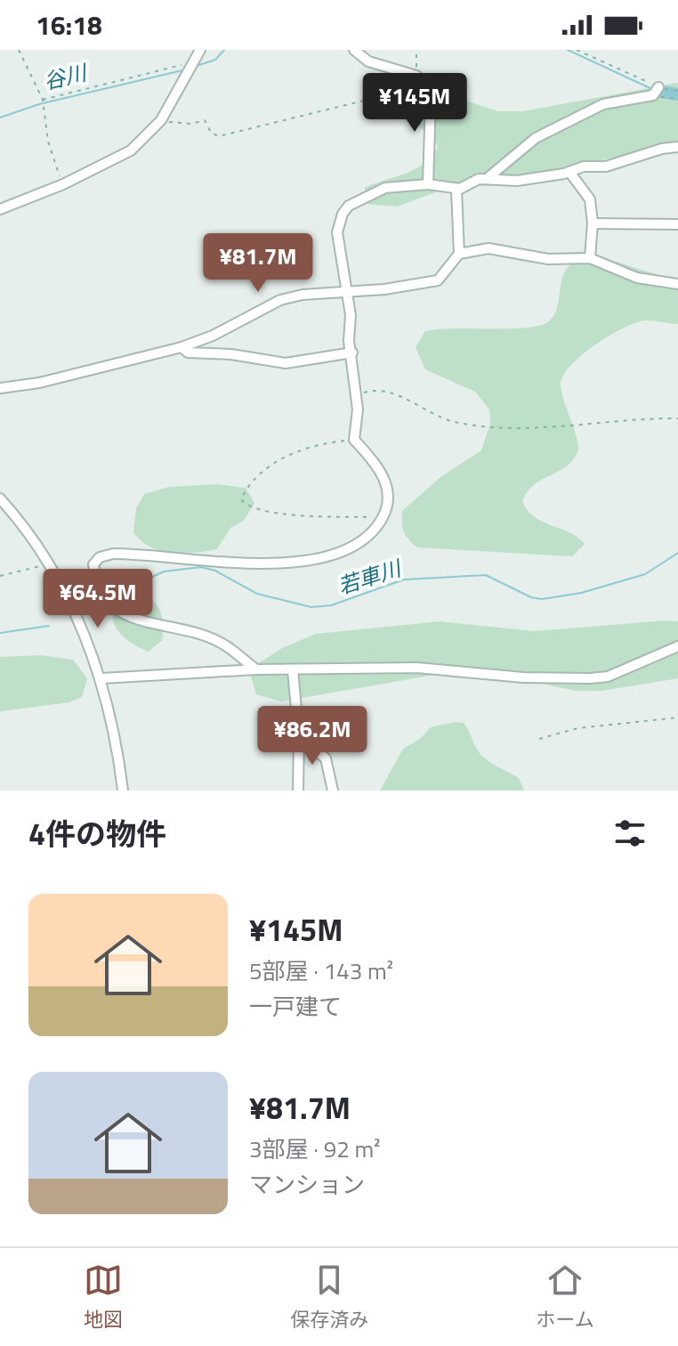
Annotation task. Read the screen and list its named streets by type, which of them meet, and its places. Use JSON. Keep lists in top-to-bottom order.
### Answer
{
  "water": ["谷川", "若車川"],
  "page": {
    "status": "16:18",
    "price": [
      "¥145M",
      "¥81.7M",
      "¥64.5M",
      "¥86.2M"
    ],
    "heading": "4件の物件",
    "list": [
      {
        "name": "¥145M",
        "note": "5部屋 · 143 m² · 一戸建て"
      },
      {
        "name": "¥81.7M",
        "note": "3部屋 · 92 m² · マンション"
      }
    ],
    "tabs": ["地図", "保存済み", "ホーム"]
  }
}
